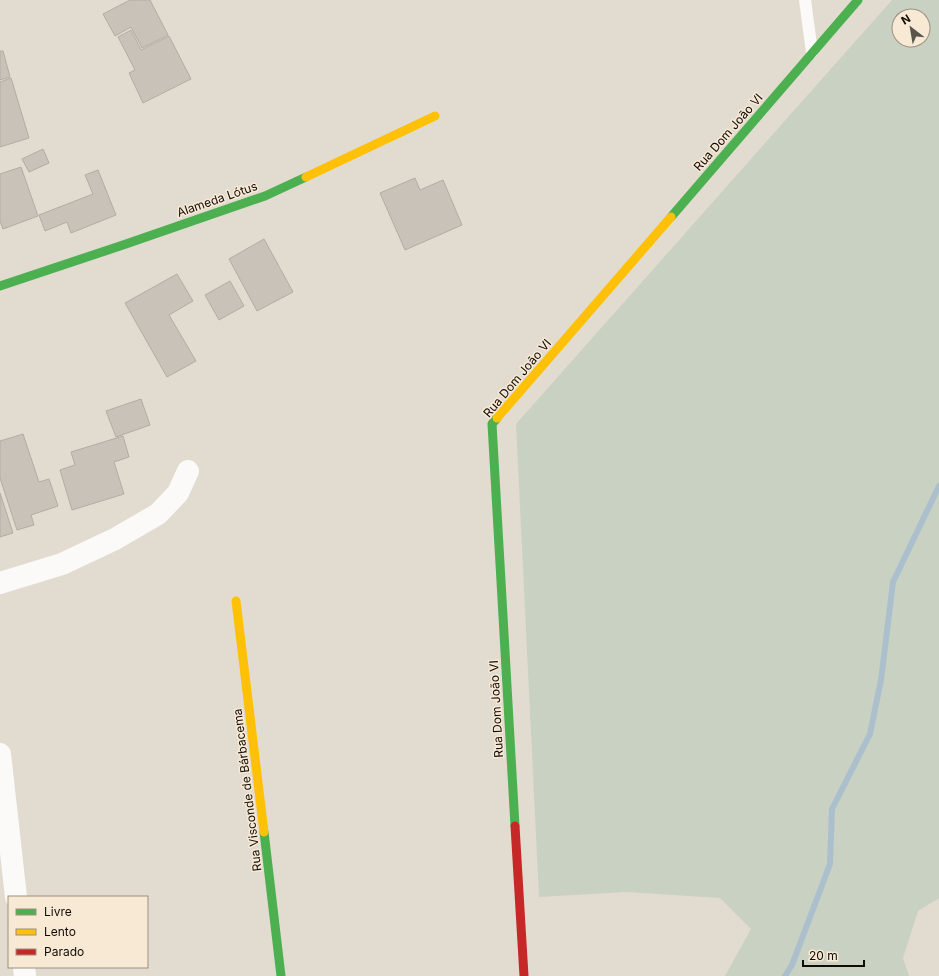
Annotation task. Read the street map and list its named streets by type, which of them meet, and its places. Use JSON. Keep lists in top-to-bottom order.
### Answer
{
  "streets": {
    "street": ["Rua Dom João VI", "Alameda Lótus", "Rua Visconde de Bárbacema"]
  },
  "legend": ["Livre", "Lento", "Parado"],
  "scale_bar": "20 m",
  "north": "top left"
}
